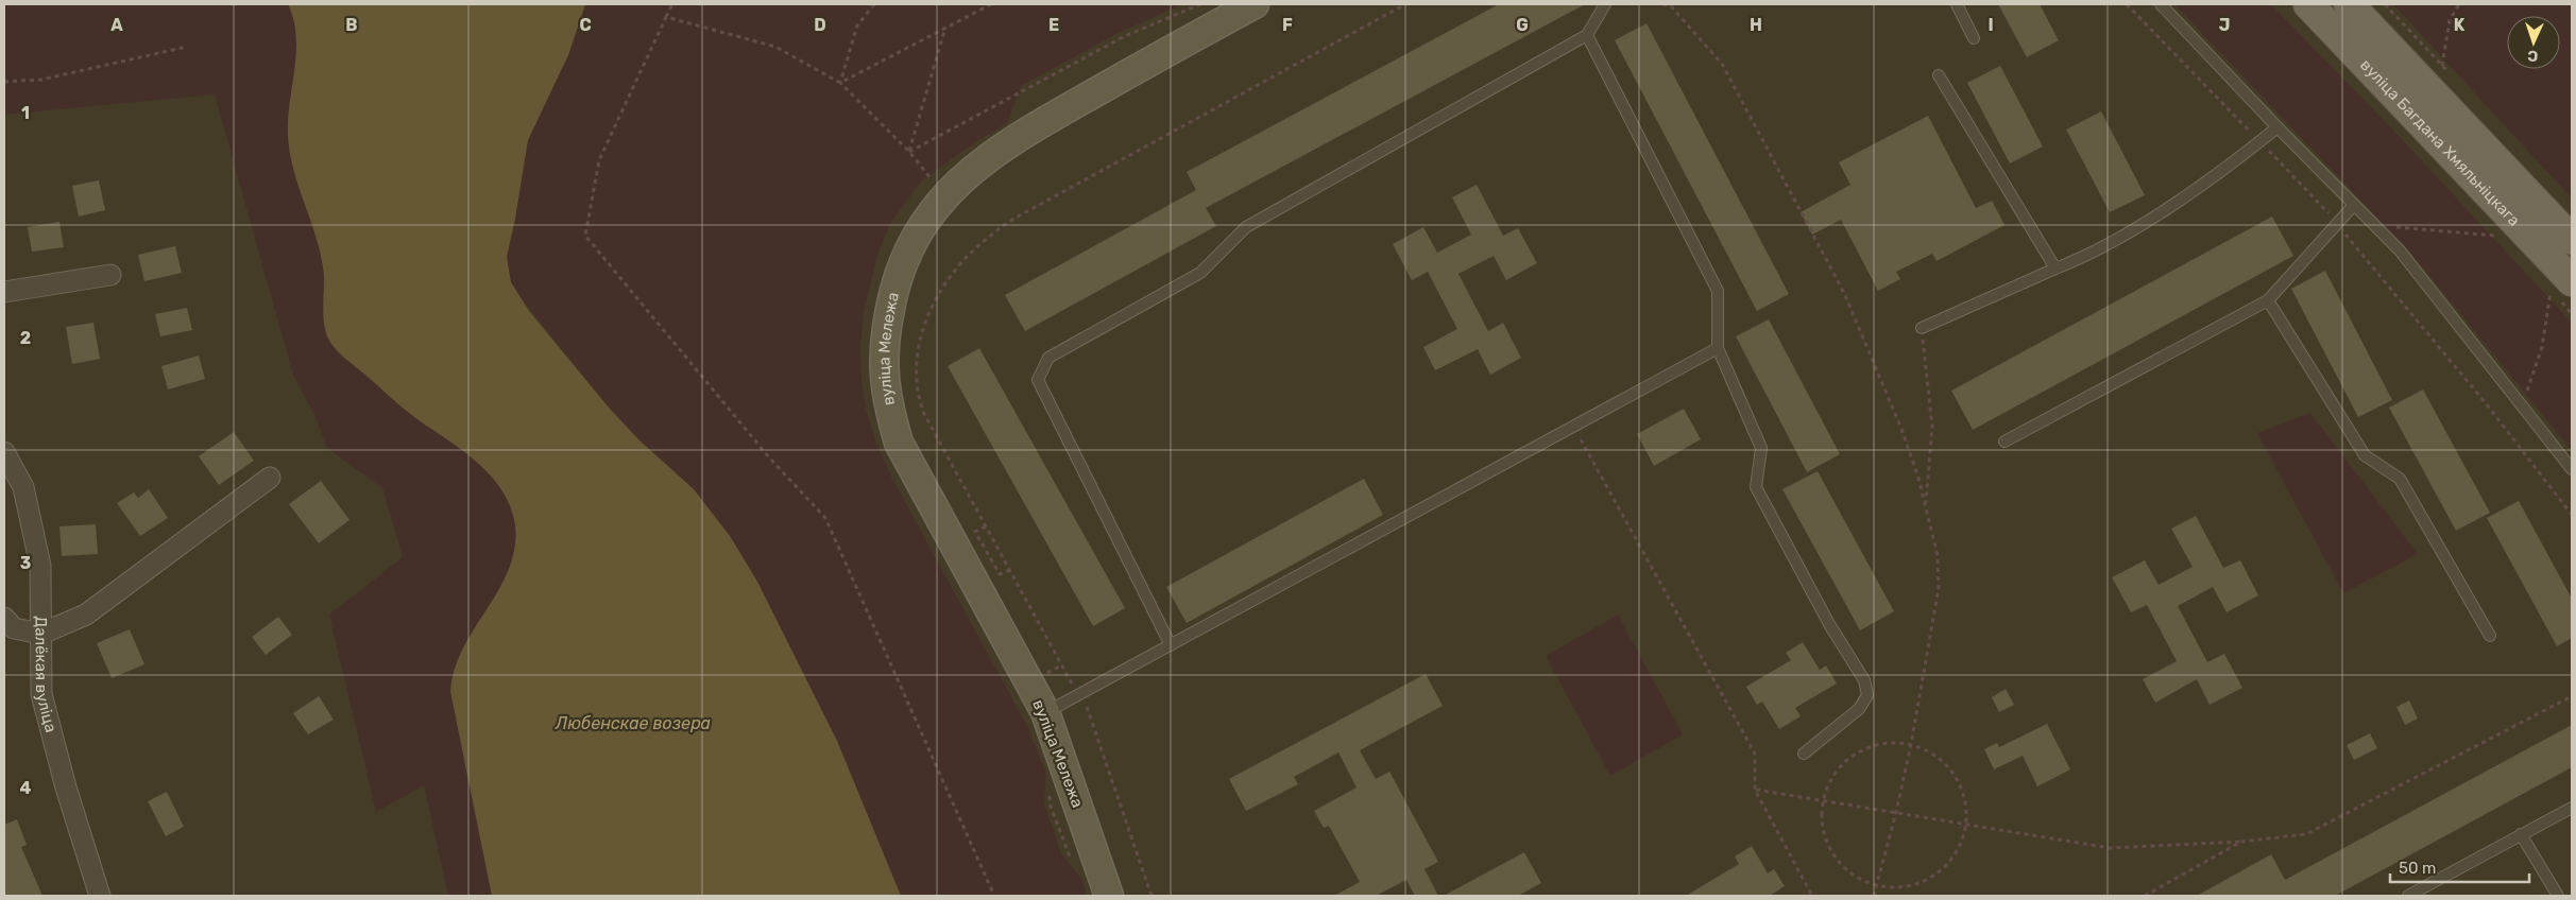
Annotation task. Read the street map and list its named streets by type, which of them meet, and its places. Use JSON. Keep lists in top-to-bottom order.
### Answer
{
  "streets": {
    "main road": ["вуліца Багдана Хмяльніцкага", "вуліца Мележа"],
    "street": ["Далёкая вуліца"]
  },
  "water": ["Любенскае возера"],
  "scale_bar": "50 m",
  "north": "bottom",
  "grid": {
    "columns": [
      "A",
      "B",
      "C",
      "D",
      "E",
      "F",
      "G",
      "H",
      "I",
      "J",
      "K"
    ],
    "rows": [
      "1",
      "2",
      "3",
      "4"
    ]
  }
}
